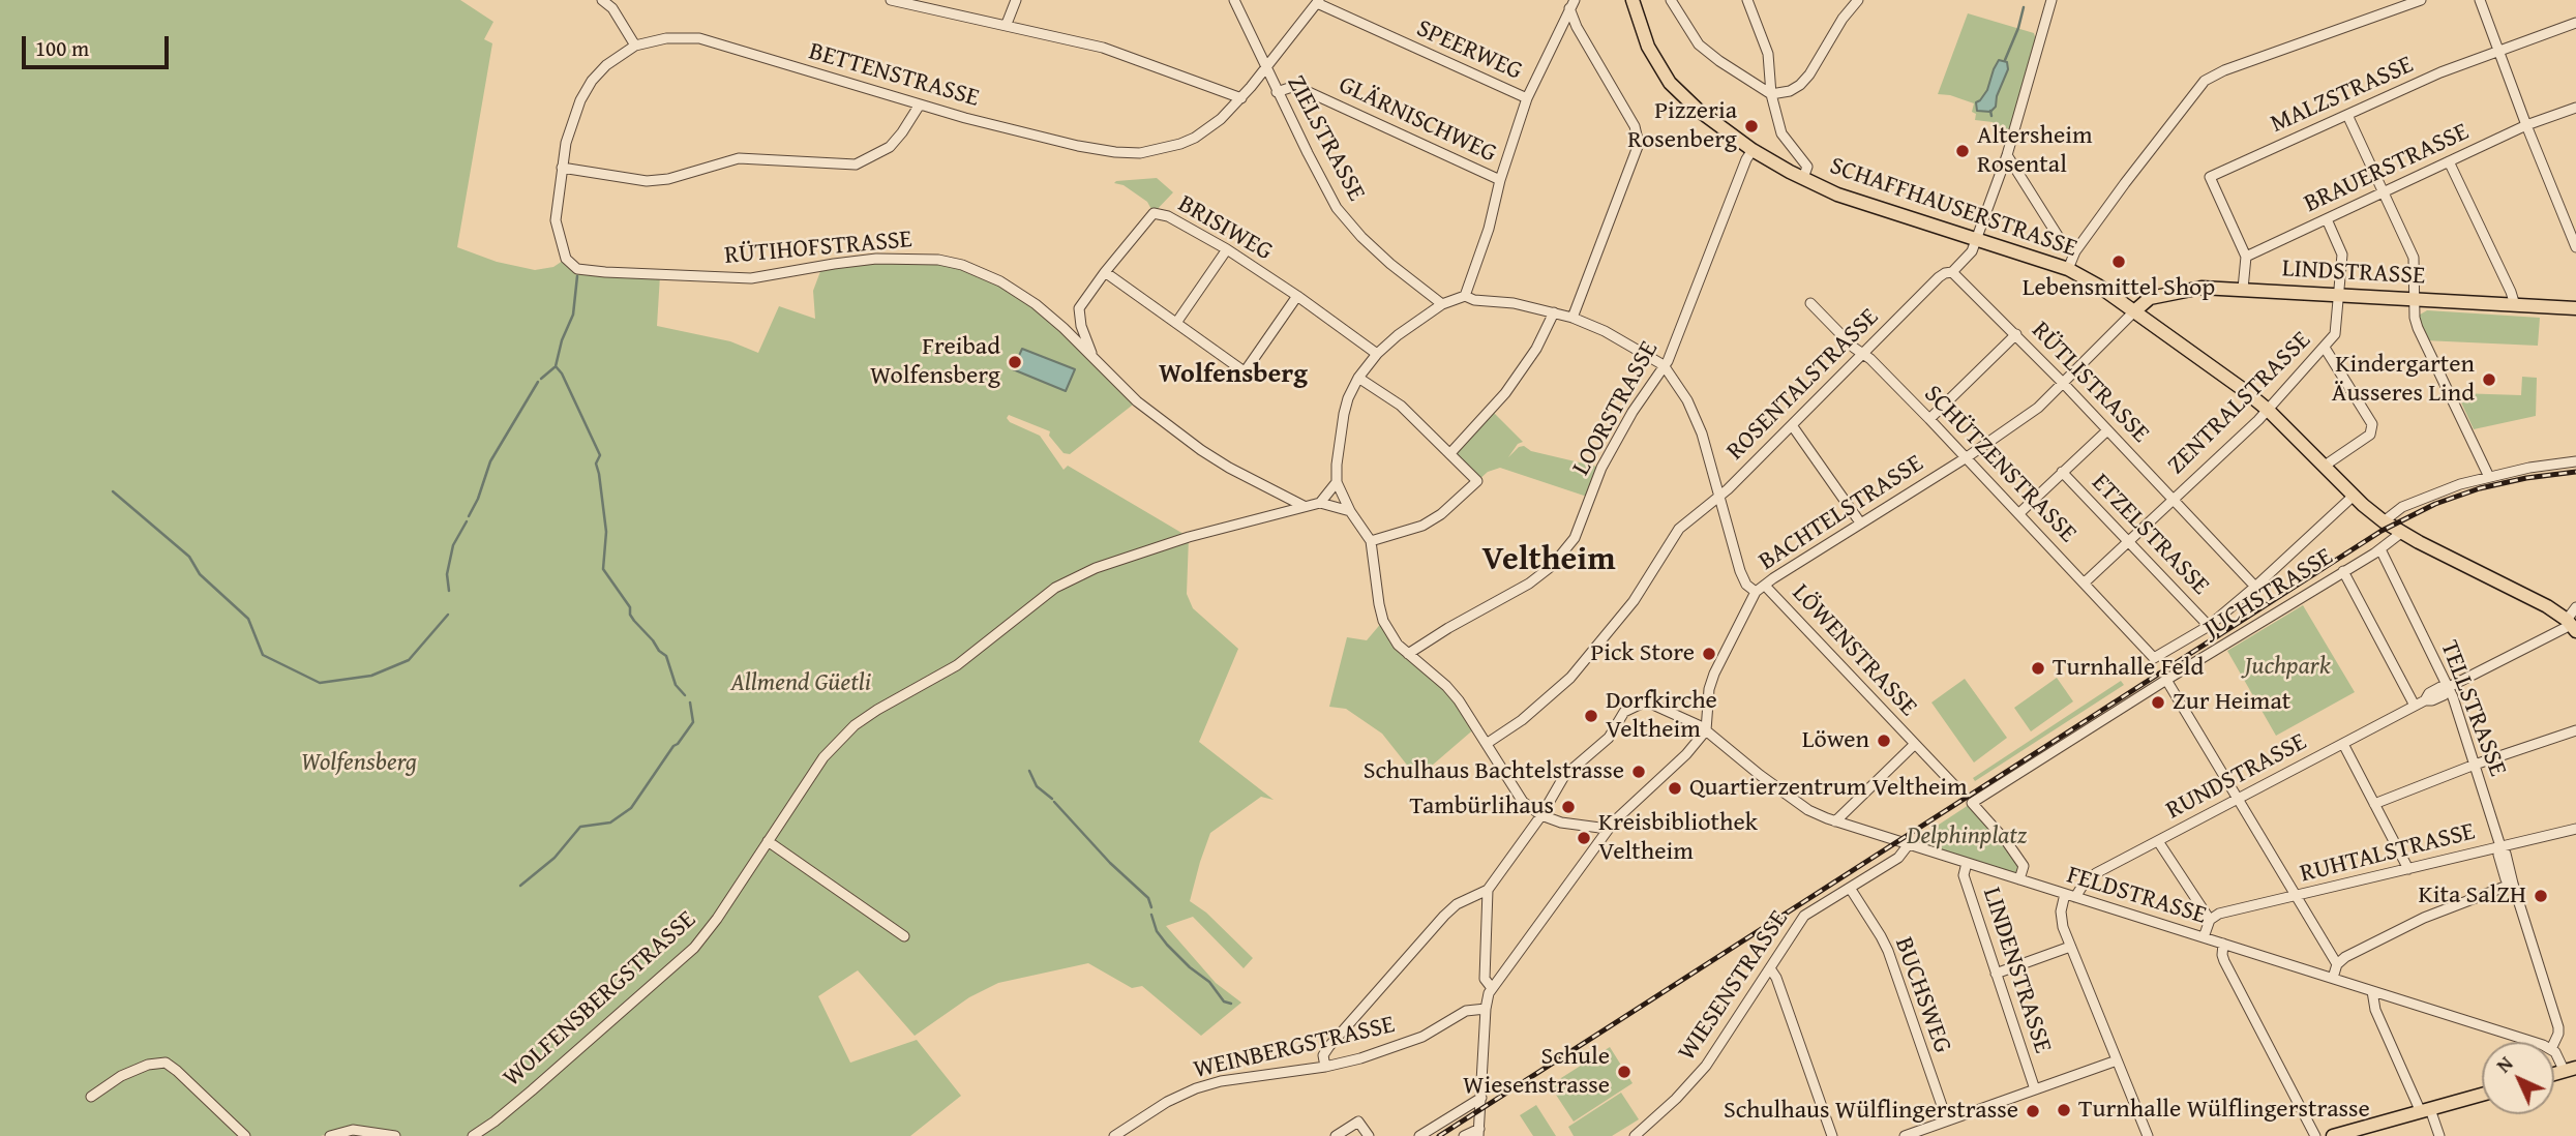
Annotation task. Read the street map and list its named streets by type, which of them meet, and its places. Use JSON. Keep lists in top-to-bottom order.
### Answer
{
  "streets": {
    "main road": ["SCHAFFHAUSERSTRASSE", "LINDSTRASSE"],
    "street": [
      "SPEERWEG",
      "BETTENSTRASSE",
      "MALZSTRASSE",
      "GLÄRNISCHWEG",
      "ZIELSTRASSE",
      "BRAUERSTRASSE",
      "BRISIWEG",
      "RÜTIHOFSTRASSE",
      "RÜTLISTRASSE",
      "ROSENTALSTRASSE",
      "ZENTRALSTRASSE",
      "LOORSTRASSE",
      "SCHÜTZENSTRASSE",
      "BACHTELSTRASSE",
      "ETZELSTRASSE",
      "JUCHSTRASSE",
      "LÖWENSTRASSE",
      "TELLSTRASSE",
      "RUNDSTRASSE",
      "RUHTALSTRASSE",
      "FELDSTRASSE",
      "LINDENSTRASSE",
      "WIESENSTRASSE",
      "BUCHSWEG",
      "WOLFENSBERGSTRASSE",
      "WEINBERGSTRASSE"
    ]
  },
  "crossings": [
    ["SPEERWEG", "BETTENSTRASSE"],
    ["BETTENSTRASSE", "ZIELSTRASSE"],
    ["BETTENSTRASSE", "RÜTIHOFSTRASSE"],
    ["MALZSTRASSE", "BRAUERSTRASSE"],
    ["GLÄRNISCHWEG", "ZIELSTRASSE"],
    ["BRAUERSTRASSE", "ZENTRALSTRASSE"],
    ["SCHAFFHAUSERSTRASSE", "LINDSTRASSE"],
    ["SCHAFFHAUSERSTRASSE", "ROSENTALSTRASSE"],
    ["SCHAFFHAUSERSTRASSE", "ZENTRALSTRASSE"],
    ["SCHAFFHAUSERSTRASSE", "LOORSTRASSE"],
    ["SCHAFFHAUSERSTRASSE", "BACHTELSTRASSE"],
    ["SCHAFFHAUSERSTRASSE", "JUCHSTRASSE"],
    ["SCHAFFHAUSERSTRASSE", "RUNDSTRASSE"],
    ["BRISIWEG", "RÜTIHOFSTRASSE"],
    ["RÜTIHOFSTRASSE", "WOLFENSBERGSTRASSE"],
    ["LINDSTRASSE", "ZENTRALSTRASSE"],
    ["LINDSTRASSE", "BACHTELSTRASSE"],
    ["RÜTLISTRASSE", "ROSENTALSTRASSE"],
    ["RÜTLISTRASSE", "ZENTRALSTRASSE"],
    ["RÜTLISTRASSE", "BACHTELSTRASSE"],
    ["ROSENTALSTRASSE", "SCHÜTZENSTRASSE"],
    ["ZENTRALSTRASSE", "SCHÜTZENSTRASSE"],
    ["ZENTRALSTRASSE", "ETZELSTRASSE"],
    ["SCHÜTZENSTRASSE", "BACHTELSTRASSE"],
    ["SCHÜTZENSTRASSE", "ETZELSTRASSE"],
    ["BACHTELSTRASSE", "LÖWENSTRASSE"],
    ["BACHTELSTRASSE", "FELDSTRASSE"],
    ["JUCHSTRASSE", "TELLSTRASSE"],
    ["JUCHSTRASSE", "FELDSTRASSE"],
    ["LÖWENSTRASSE", "FELDSTRASSE"],
    ["TELLSTRASSE", "RUNDSTRASSE"],
    ["TELLSTRASSE", "RUHTALSTRASSE"],
    ["RUNDSTRASSE", "FELDSTRASSE"],
    ["FELDSTRASSE", "LINDENSTRASSE"],
    ["FELDSTRASSE", "WIESENSTRASSE"],
    ["WIESENSTRASSE", "BUCHSWEG"]
  ],
  "districts": ["Wolfensberg", "Veltheim"],
  "parks": [
    "Juchpark",
    "Allmend Güetli",
    "Wolfensberg",
    "Delphinplatz"
  ],
  "places": [
    "Pizzeria Rosenberg",
    "Altersheim Rosental",
    "Lebensmittel Shop",
    "Freibad Wolfensberg",
    "Kindergarten Äusseres Lind",
    "Pick Store",
    "Turnhalle Feld",
    "Zur Heimat",
    "Dorfkirche Veltheim",
    "Löwen",
    "Schulhaus Bachtelstrasse",
    "Quartierzentrum Veltheim",
    "Tambürlihaus",
    "Kreisbibliothek Veltheim",
    "Kita SalZH",
    "Schule Wiesenstrasse",
    "Turnhalle Wülflingerstrasse",
    "Schulhaus Wülflingerstrasse"
  ],
  "scale_bar": "100 m",
  "north": "top left"
}
